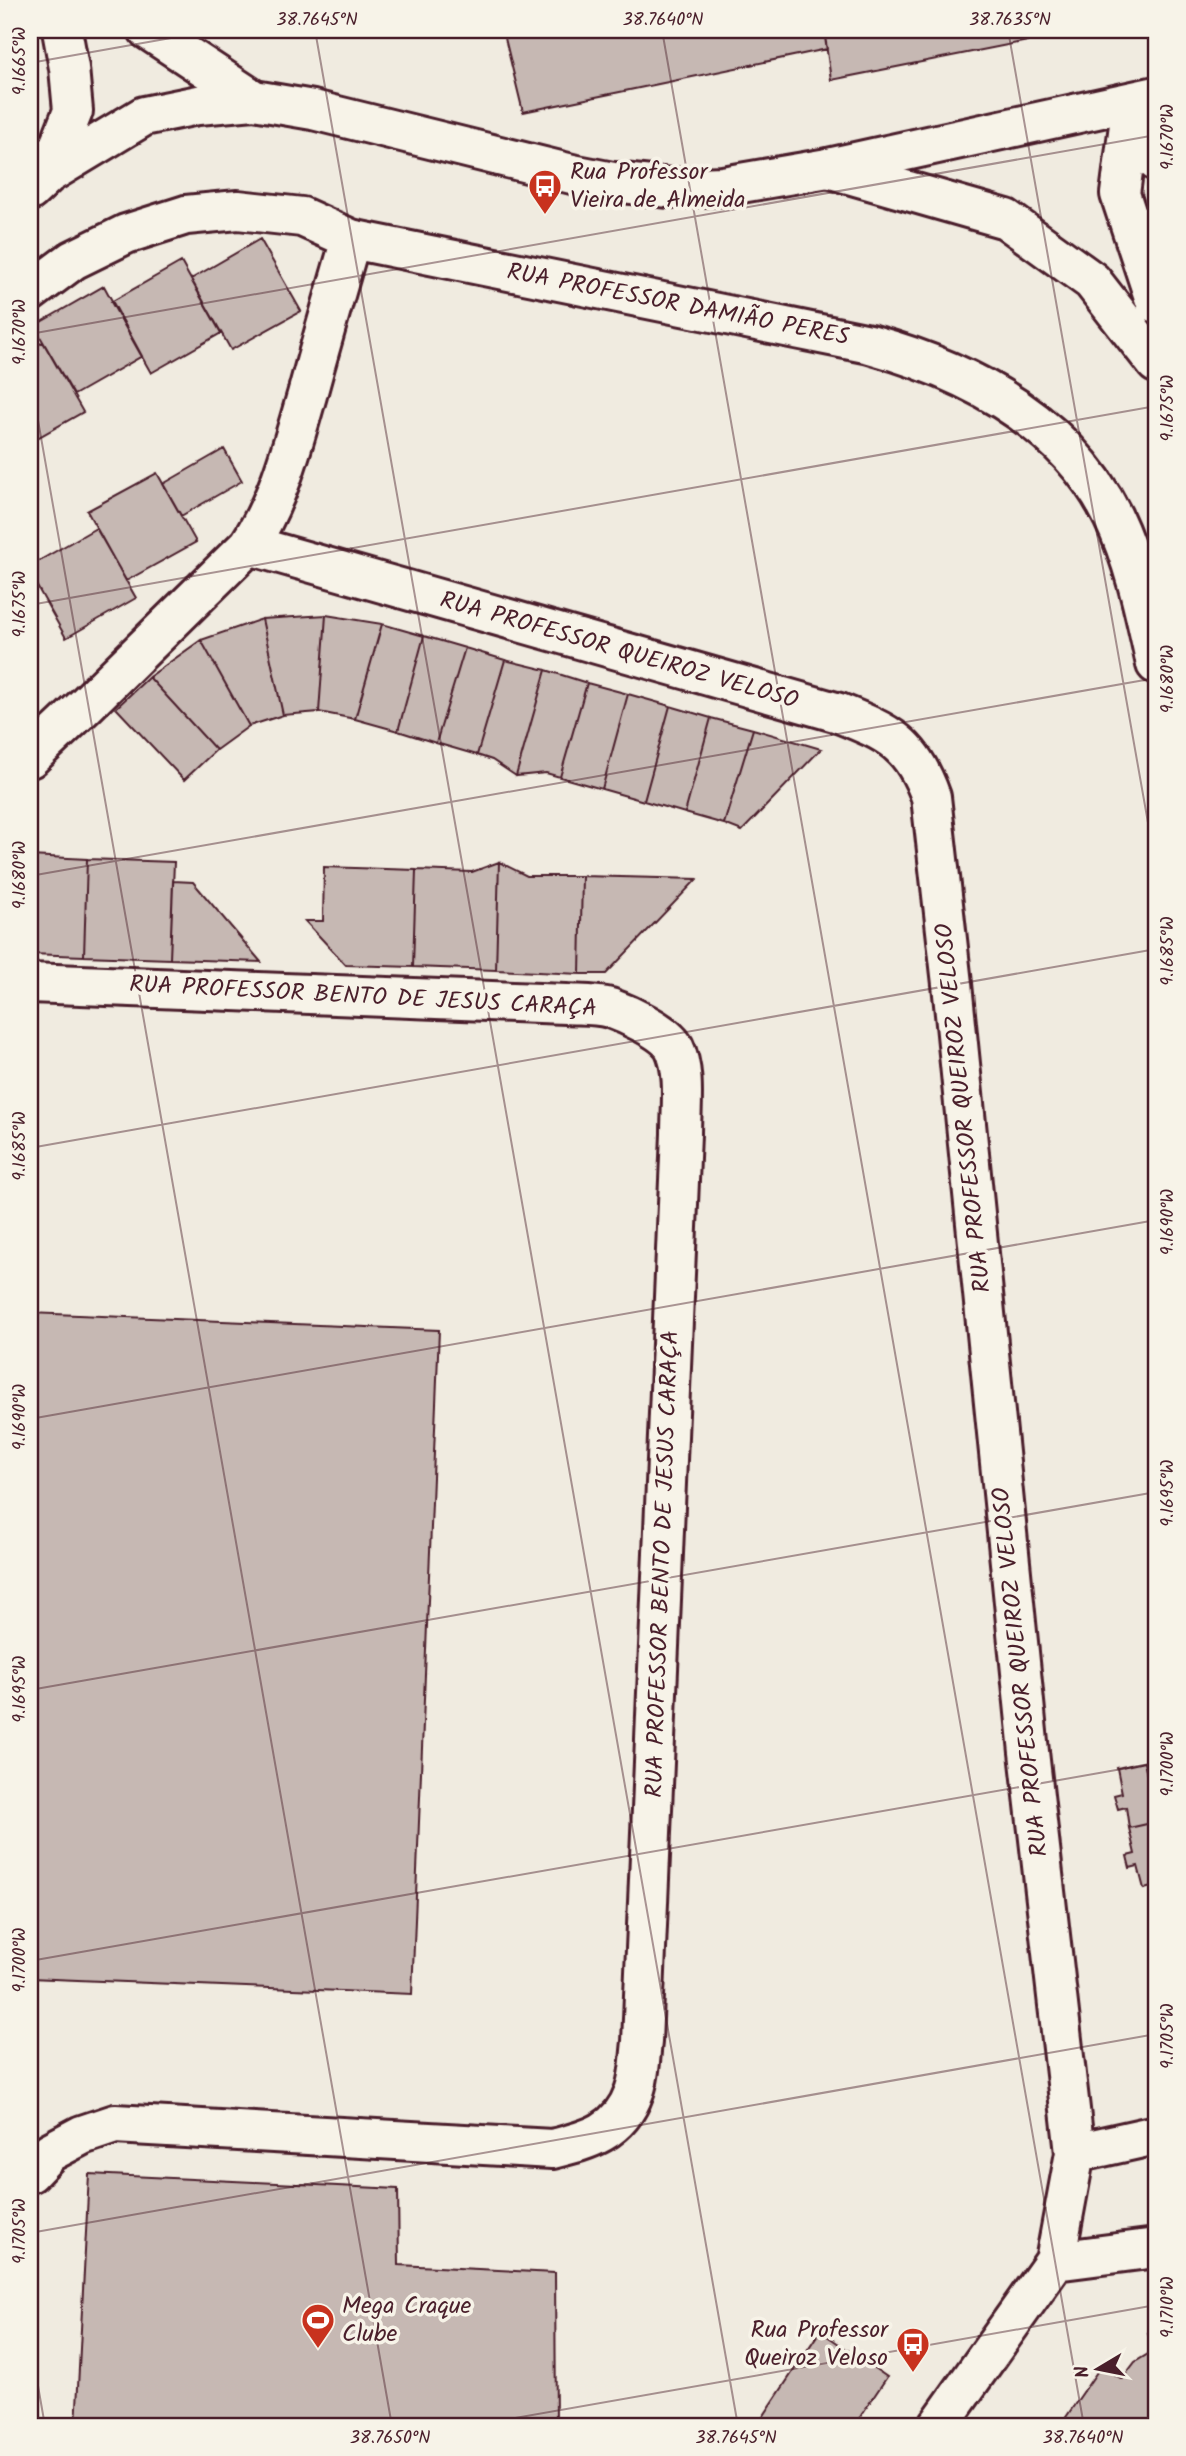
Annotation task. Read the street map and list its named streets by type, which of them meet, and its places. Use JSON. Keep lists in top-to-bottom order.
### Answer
{
  "streets": {
    "street": ["RUA PROFESSOR DAMIÃO PERES", "RUA PROFESSOR QUEIROZ VELOSO", "RUA PROFESSOR BENTO DE JESUS CARAÇA"]
  },
  "places": {
    "bus stop": ["Rua Professor Vieira de Almeida", "Rua Professor Queiroz Veloso"],
    "sports": ["Mega Craque Clube"]
  },
  "north": "left",
  "coordinates": [
    "38.7645°N",
    "38.7640°N",
    "38.7635°N",
    "9.1665°W",
    "9.1670°W",
    "9.1675°W",
    "9.1680°W",
    "9.1685°W",
    "9.1690°W",
    "9.1695°W",
    "9.1700°W",
    "9.1705°W",
    "9.1710°W",
    "38.7650°N"
  ]
}
